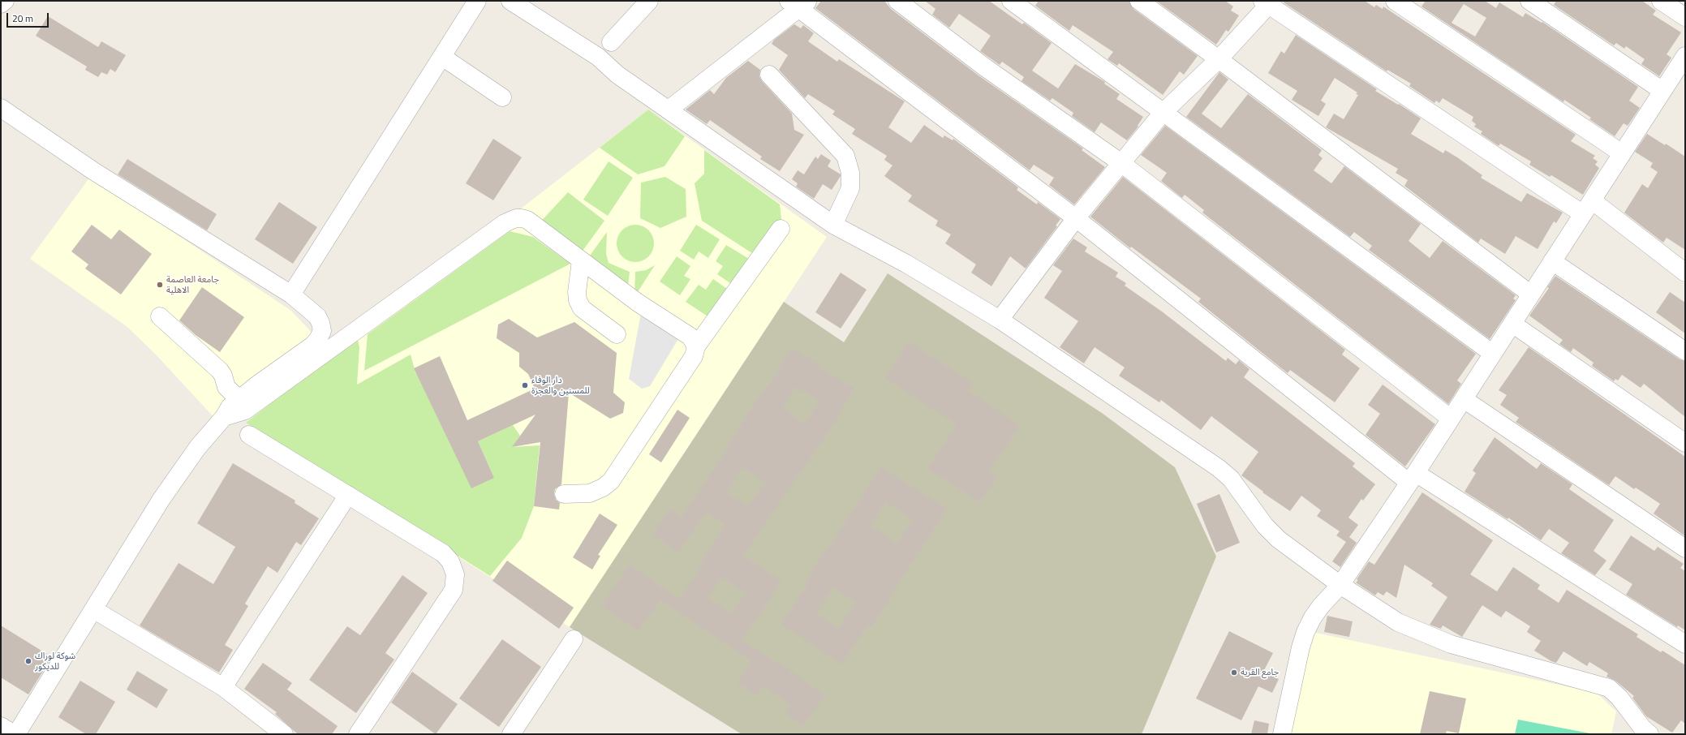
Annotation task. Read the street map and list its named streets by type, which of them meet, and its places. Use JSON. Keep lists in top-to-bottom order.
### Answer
{
  "places": [
    "جامعة العاصمة الاهلية",
    "دار الوفاء للمسنين والعجزة",
    "شوكة لوراك للديكور",
    "جامع القرية"
  ],
  "scale_bar": "20 m"
}
